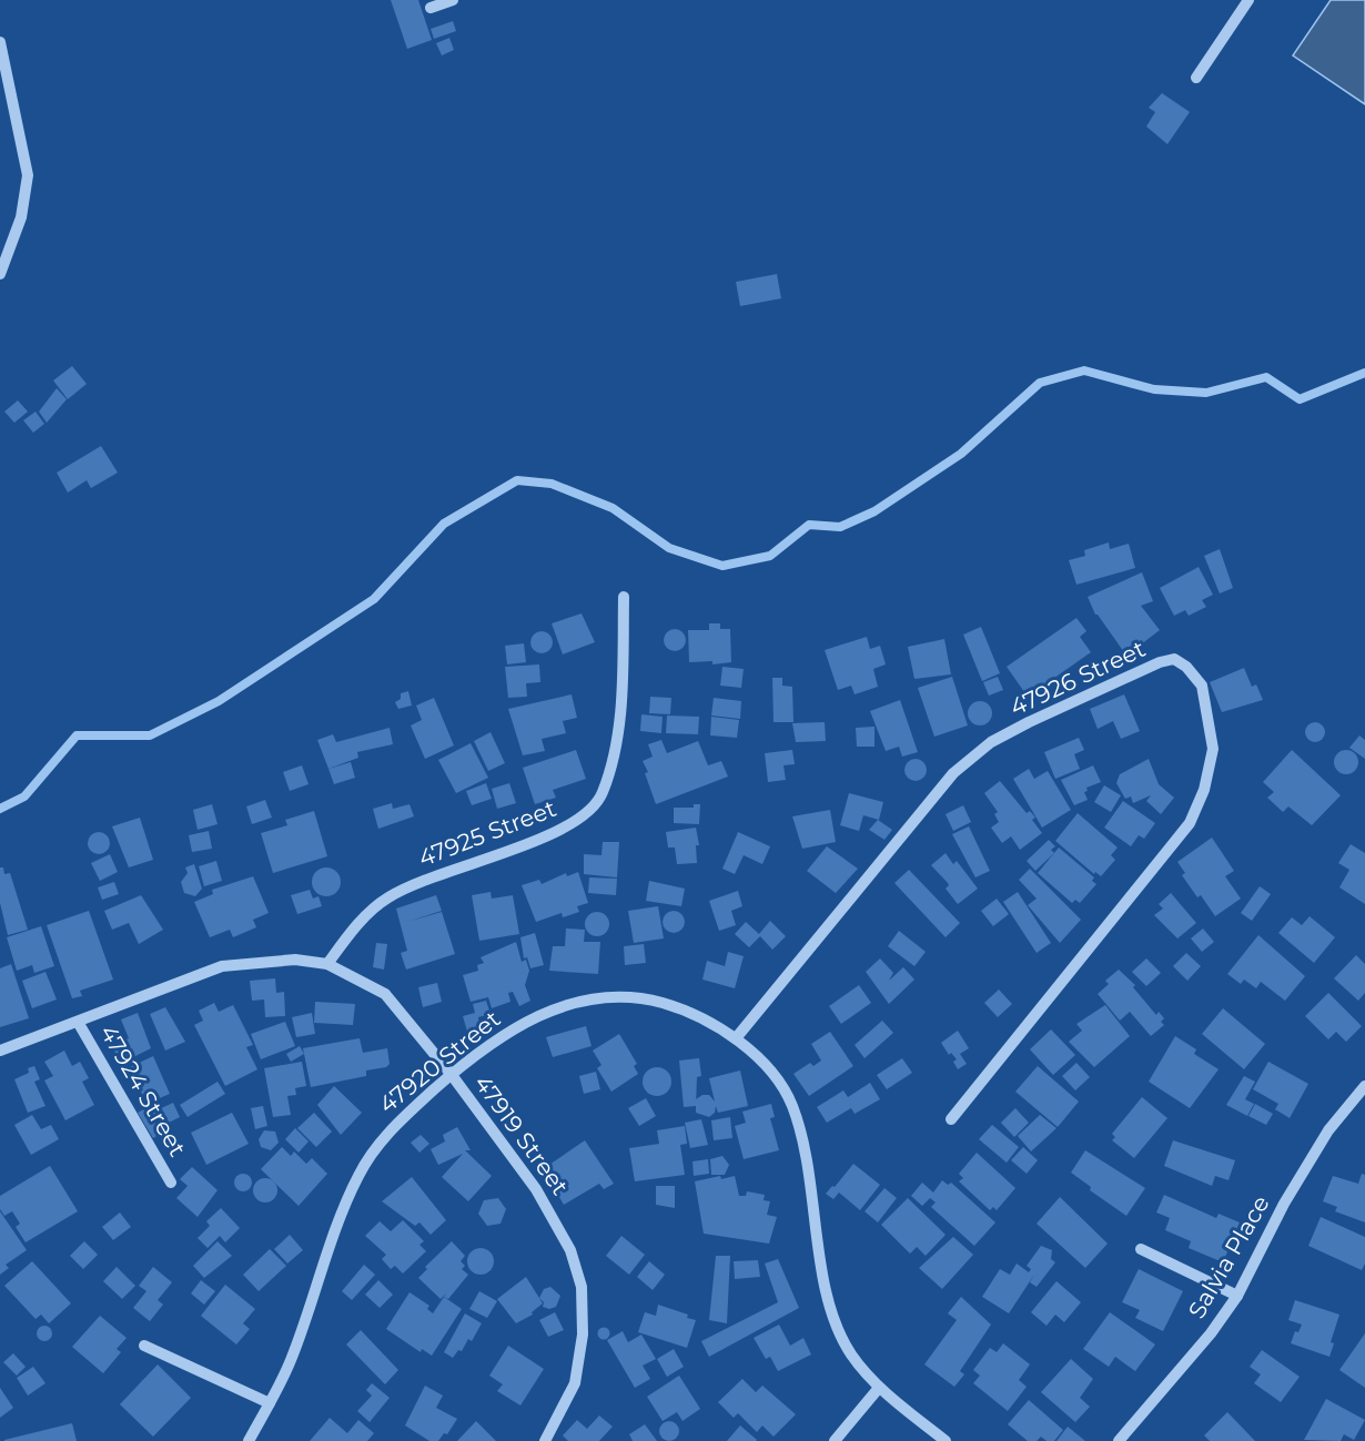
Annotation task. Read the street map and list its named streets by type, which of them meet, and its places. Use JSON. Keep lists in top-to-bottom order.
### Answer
{
  "streets": {
    "street": [
      "47926 Street",
      "47925 Street",
      "47920 Street",
      "47924 Street",
      "47919 Street",
      "Salvia Place"
    ]
  },
  "crossings": [
    ["47926 Street", "47920 Street"],
    ["47925 Street", "47919 Street"],
    ["47920 Street", "47919 Street"],
    ["47924 Street", "47919 Street"]
  ]
}
